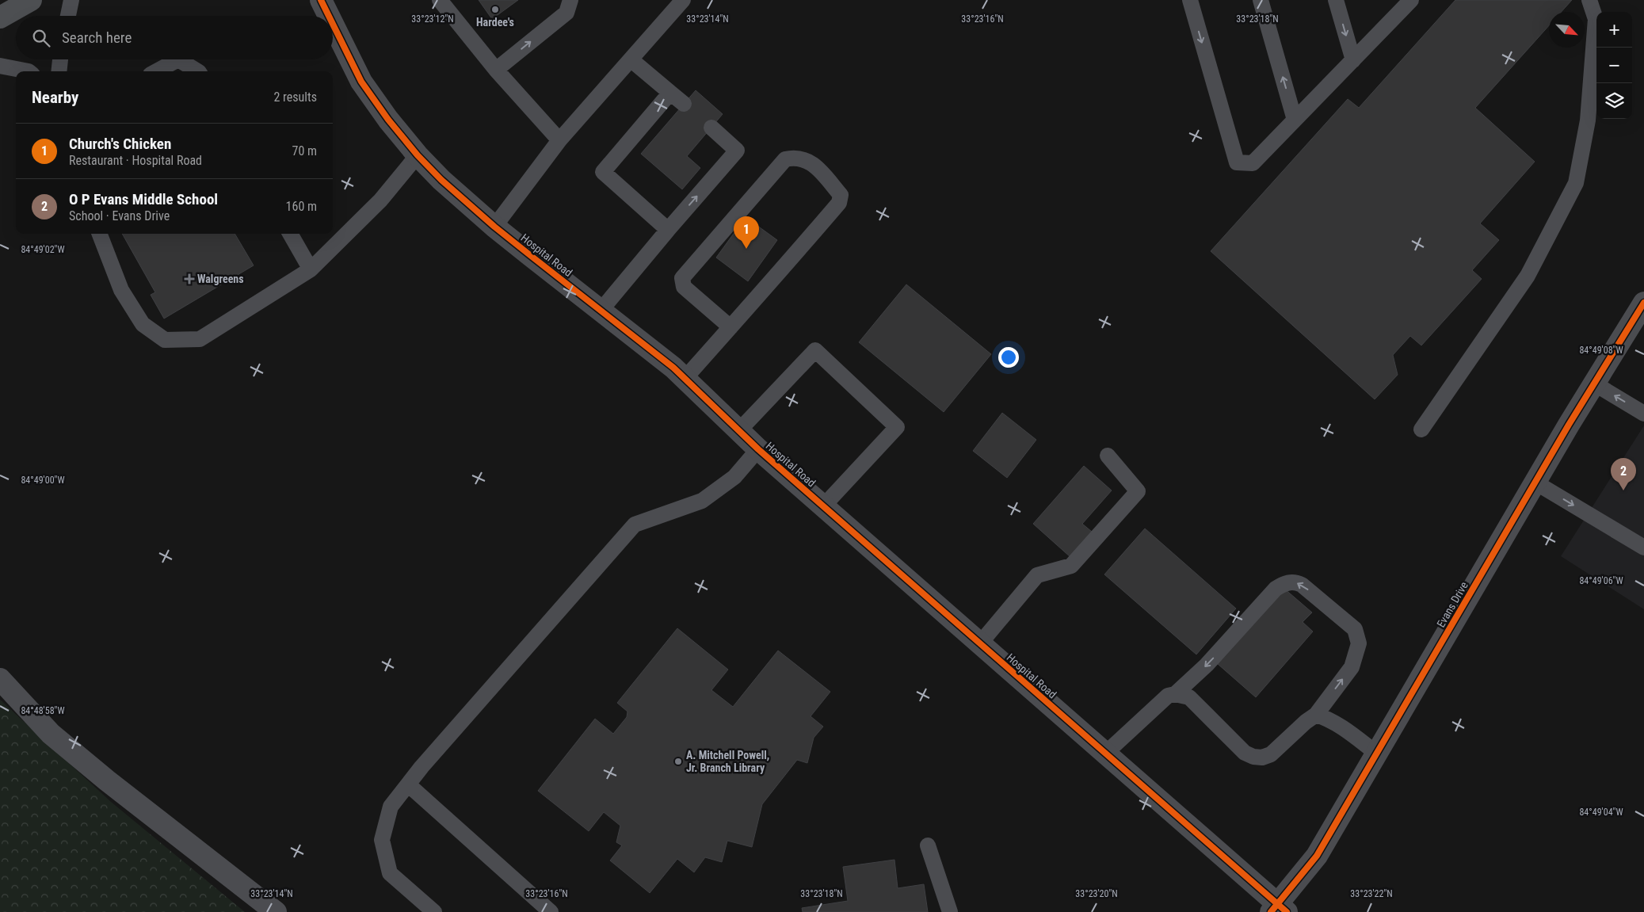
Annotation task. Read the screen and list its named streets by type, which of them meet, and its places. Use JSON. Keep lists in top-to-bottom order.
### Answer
{
  "streets": {
    "street": ["Hospital Road", "Evans Drive"]
  },
  "crossings": [
    ["Hospital Road", "Evans Drive"]
  ],
  "places": {
    "other": ["Hardee's", "A. Mitchell Powell, Jr. Branch Library"],
    "health": ["Walgreens"]
  },
  "north": "bottom right",
  "page": {
    "map_buttons": ["+", "−"],
    "search": "Search here",
    "heading": ["Nearby", "2 results"],
    "list": [
      {
        "mark": "1",
        "name": "Church's Chicken",
        "note": "Restaurant · Hospital Road",
        "value": "70 m"
      },
      {
        "mark": "2",
        "name": "O P Evans Middle School",
        "note": "School · Evans Drive",
        "value": "160 m"
      }
    ],
    "pins": ["1", "2"]
  },
  "coordinates": [
    "33°23'12\"N",
    "33°23'14\"N",
    "33°23'16\"N",
    "33°23'18\"N",
    "84°49'02\"W",
    "84°49'08\"W",
    "84°49'00\"W",
    "84°49'06\"W",
    "84°48'58\"W",
    "84°49'04\"W",
    "33°23'20\"N",
    "33°23'22\"N"
  ]
}
